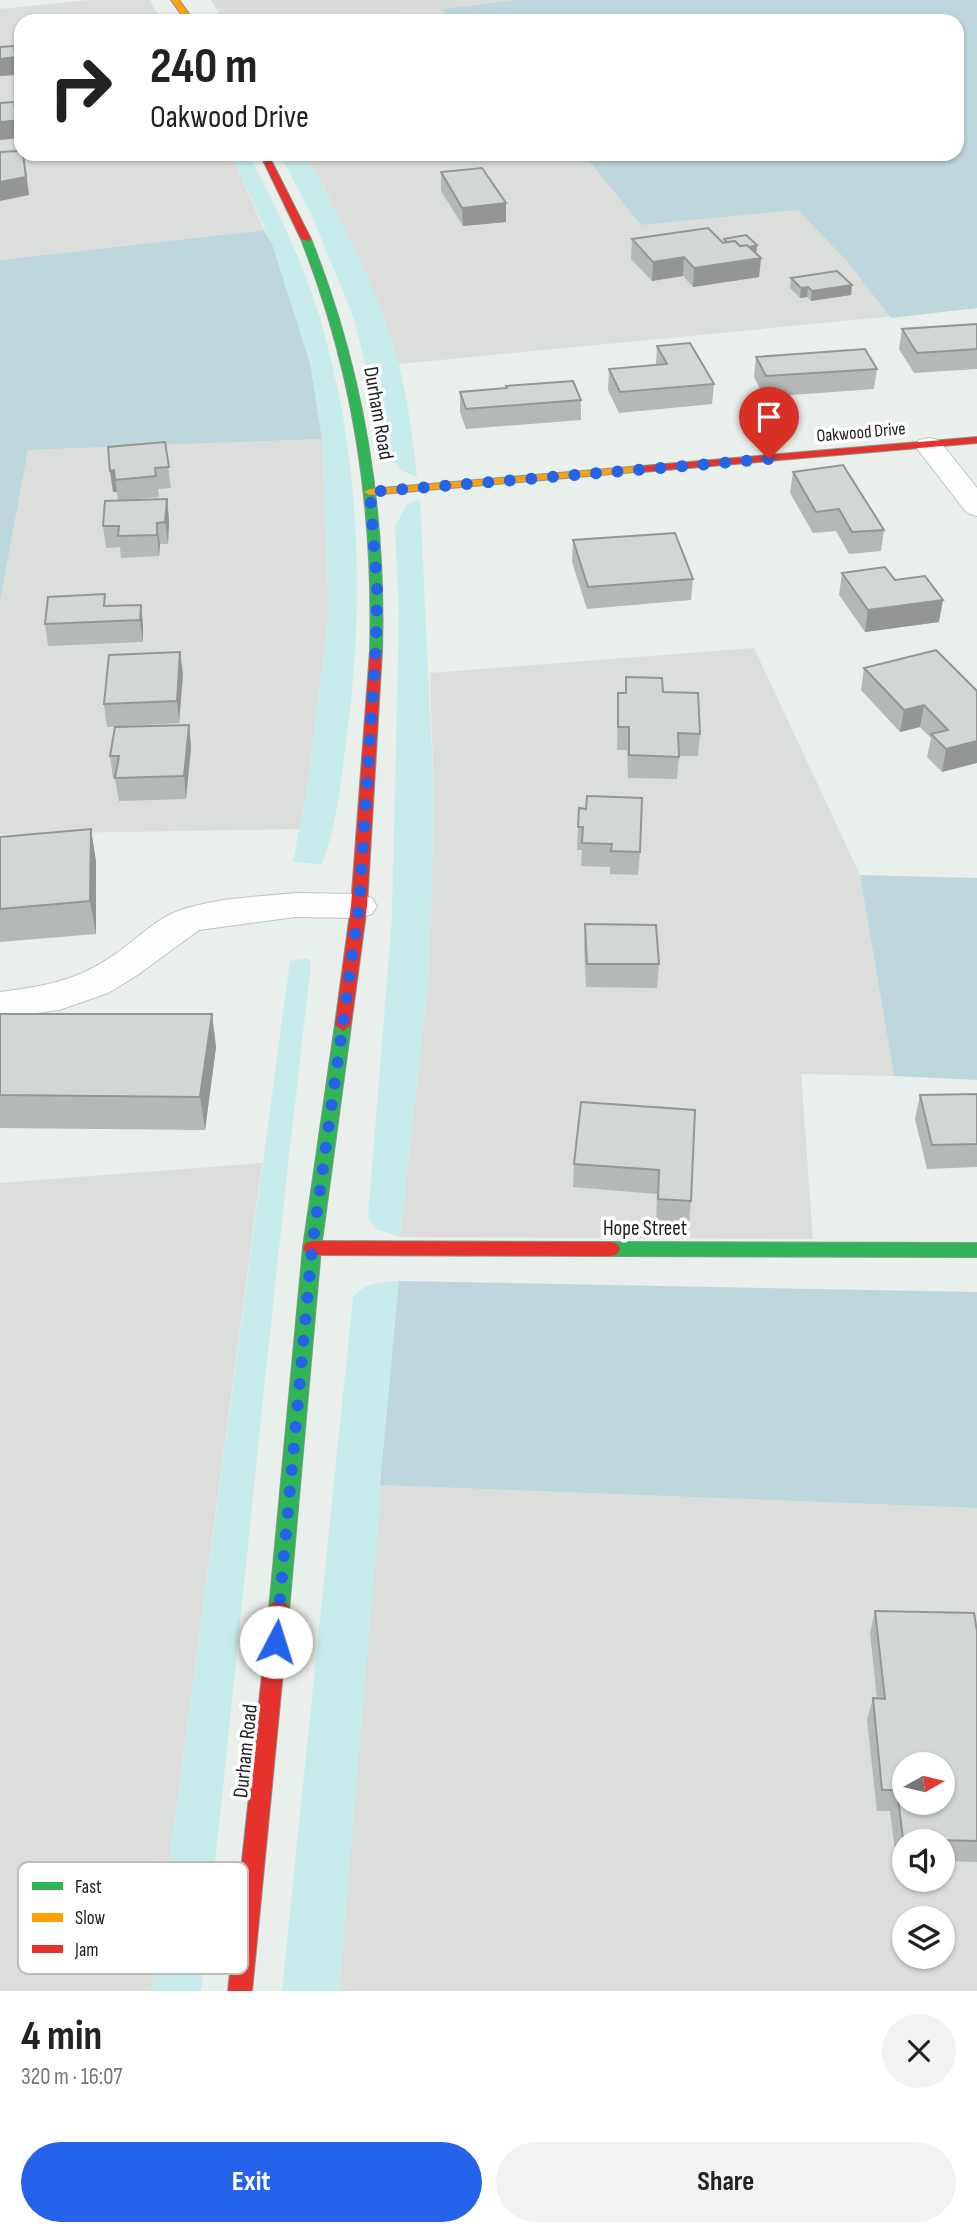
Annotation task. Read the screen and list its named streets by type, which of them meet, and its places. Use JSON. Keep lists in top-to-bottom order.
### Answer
{
  "streets": {
    "main road": ["Durham Road", "Oakwood Drive", "Hope Street"]
  },
  "crossings": [
    ["Durham Road", "Oakwood Drive"],
    ["Durham Road", "Hope Street"]
  ],
  "legend": ["Fast", "Slow", "Jam"],
  "north": "right",
  "page": {
    "turn": ["240 m", "Oakwood Drive"],
    "heading": ["4 min", "320 m · 16:07"],
    "buttons": ["Exit", "Share"]
  }
}
